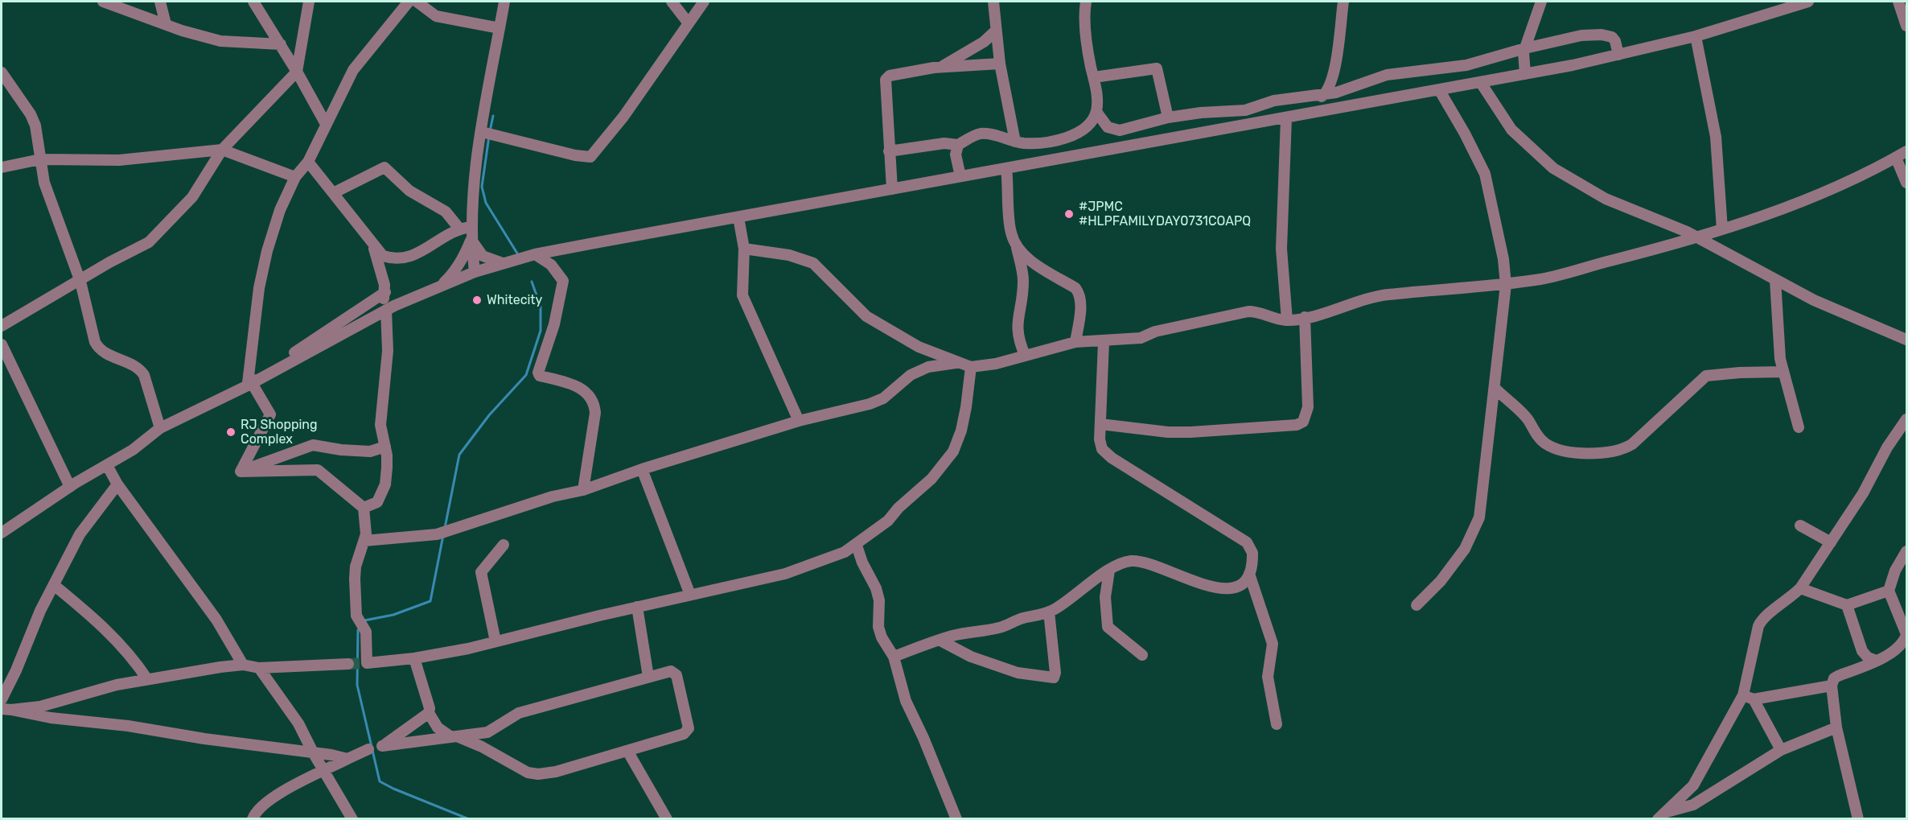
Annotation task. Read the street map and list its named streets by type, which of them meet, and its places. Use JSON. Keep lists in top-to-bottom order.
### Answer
{
  "places": ["#JPMC #HLPFAMILYDAY0731COAPQ", "Whitecity", "RJ Shopping Complex"]
}
